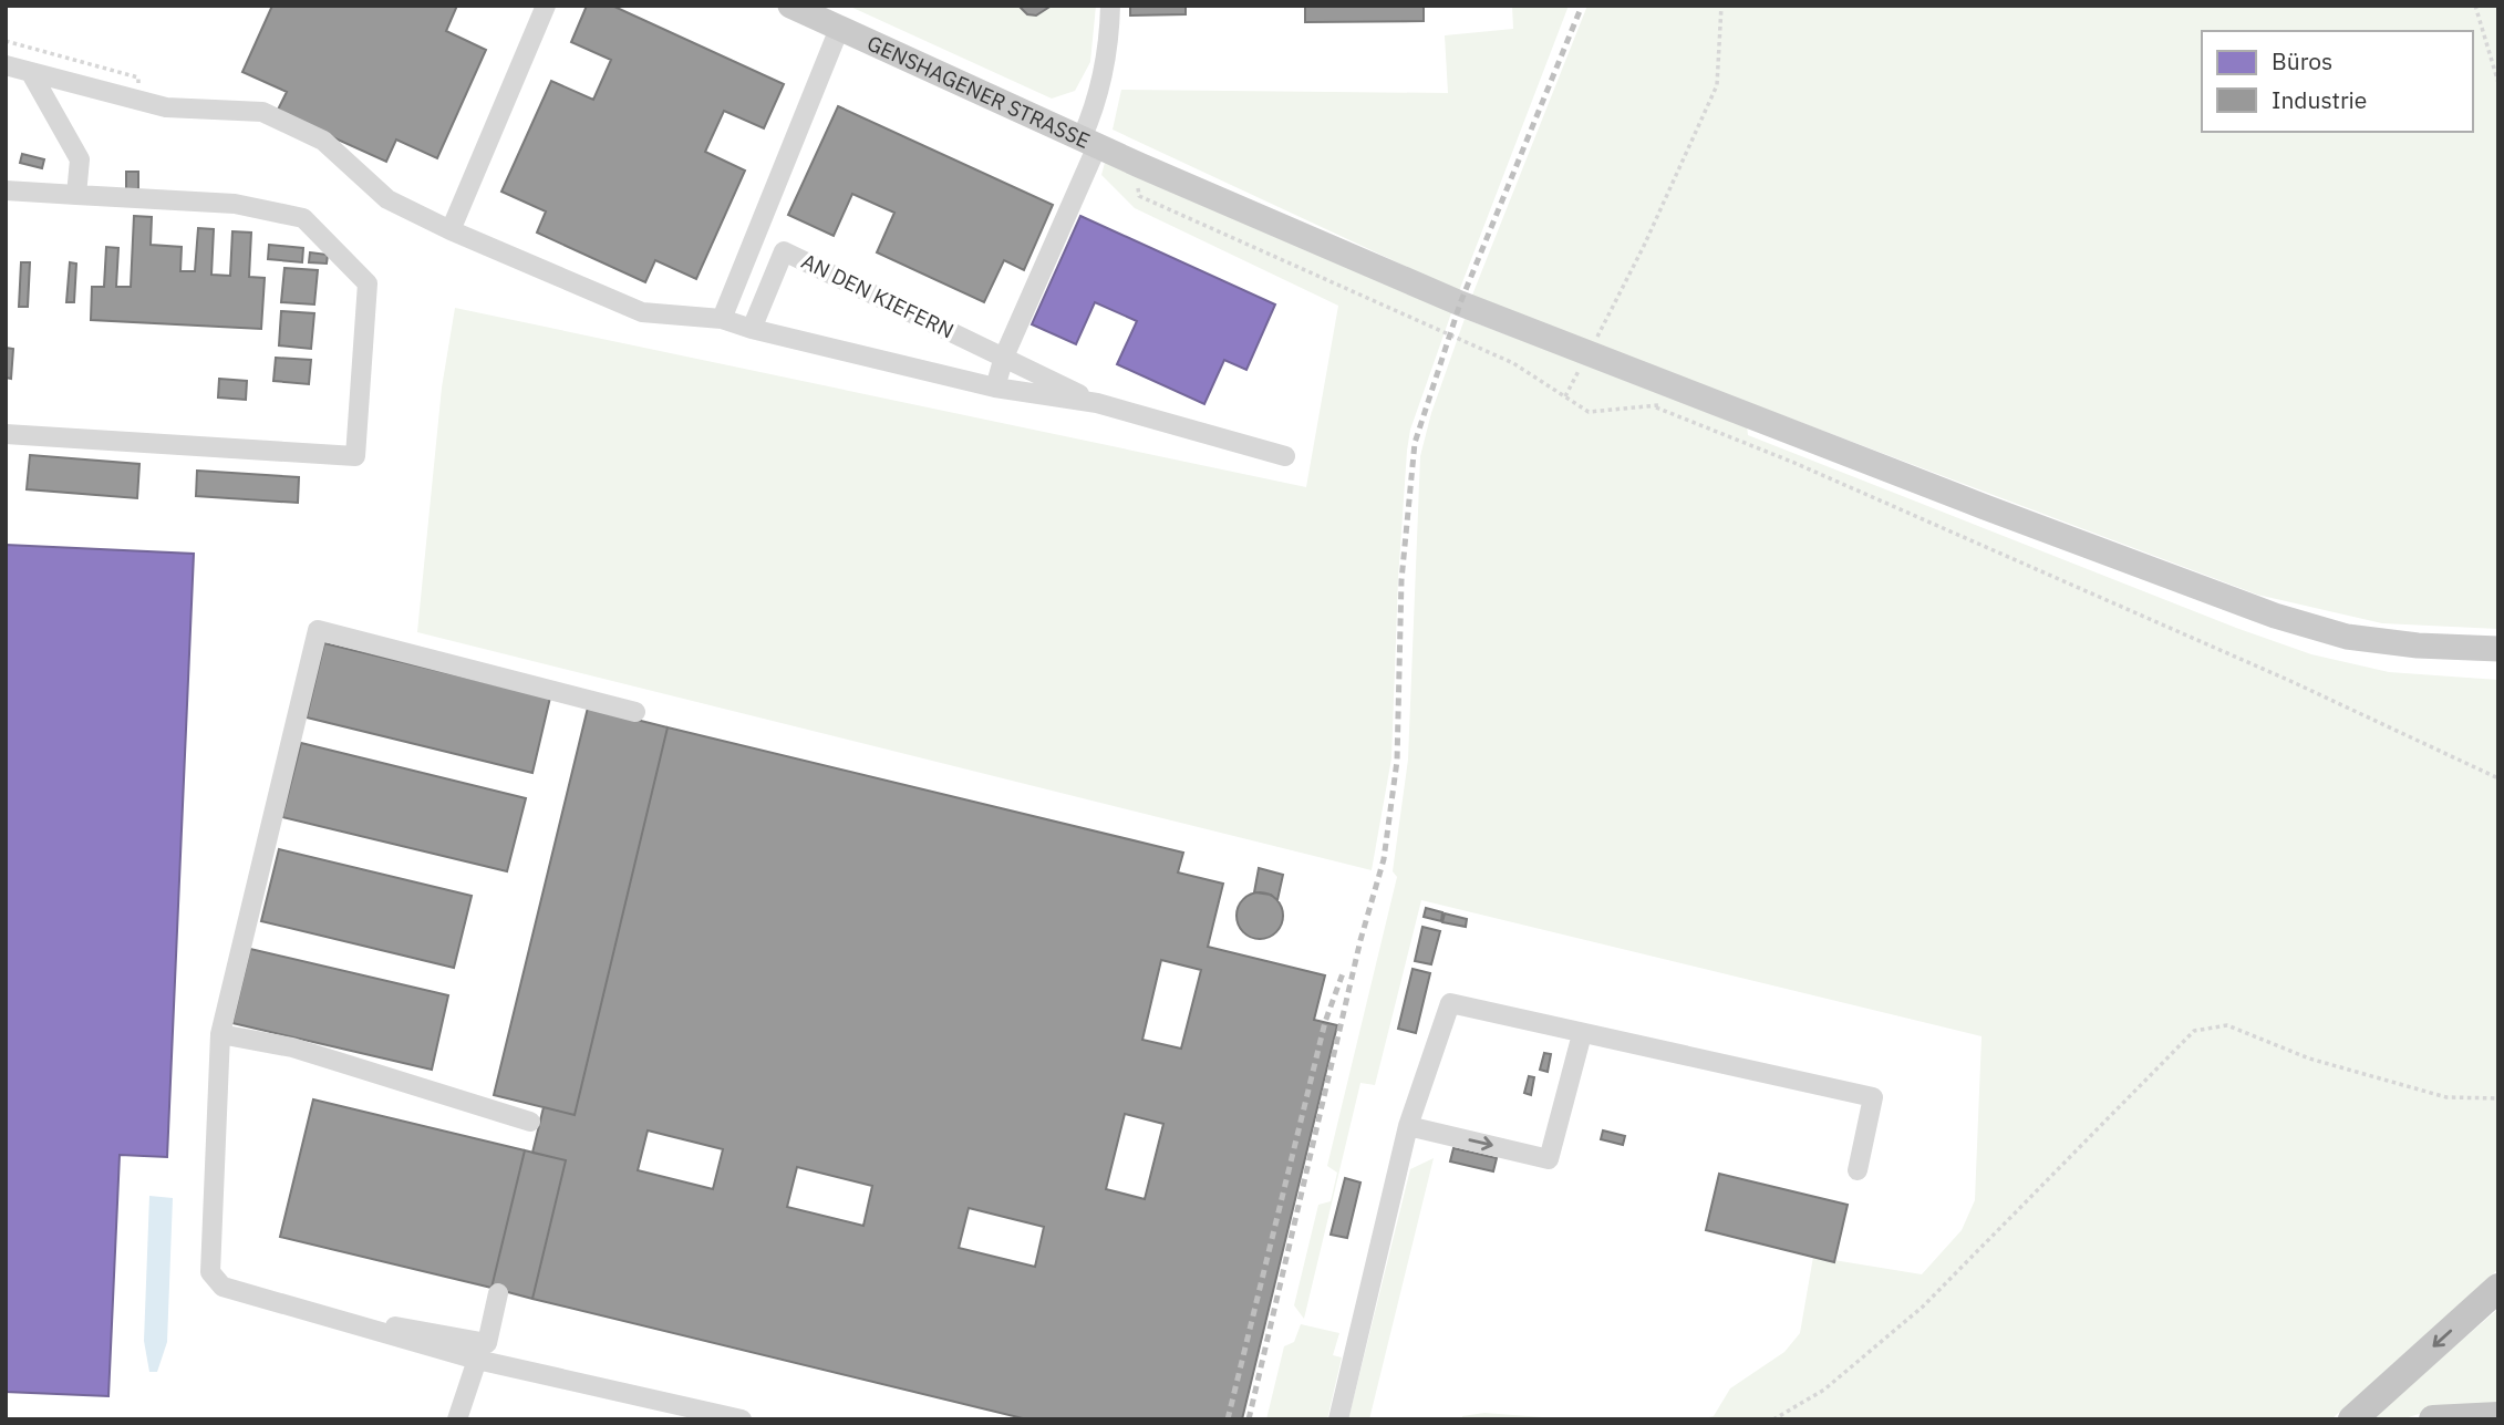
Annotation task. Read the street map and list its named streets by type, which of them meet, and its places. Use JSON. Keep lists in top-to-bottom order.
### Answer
{
  "streets": {
    "main road": ["GENSHAGENER STRASSE"],
    "street": ["AN DEN KIEFERN"]
  },
  "legend": ["Büros", "Industrie"]
}
